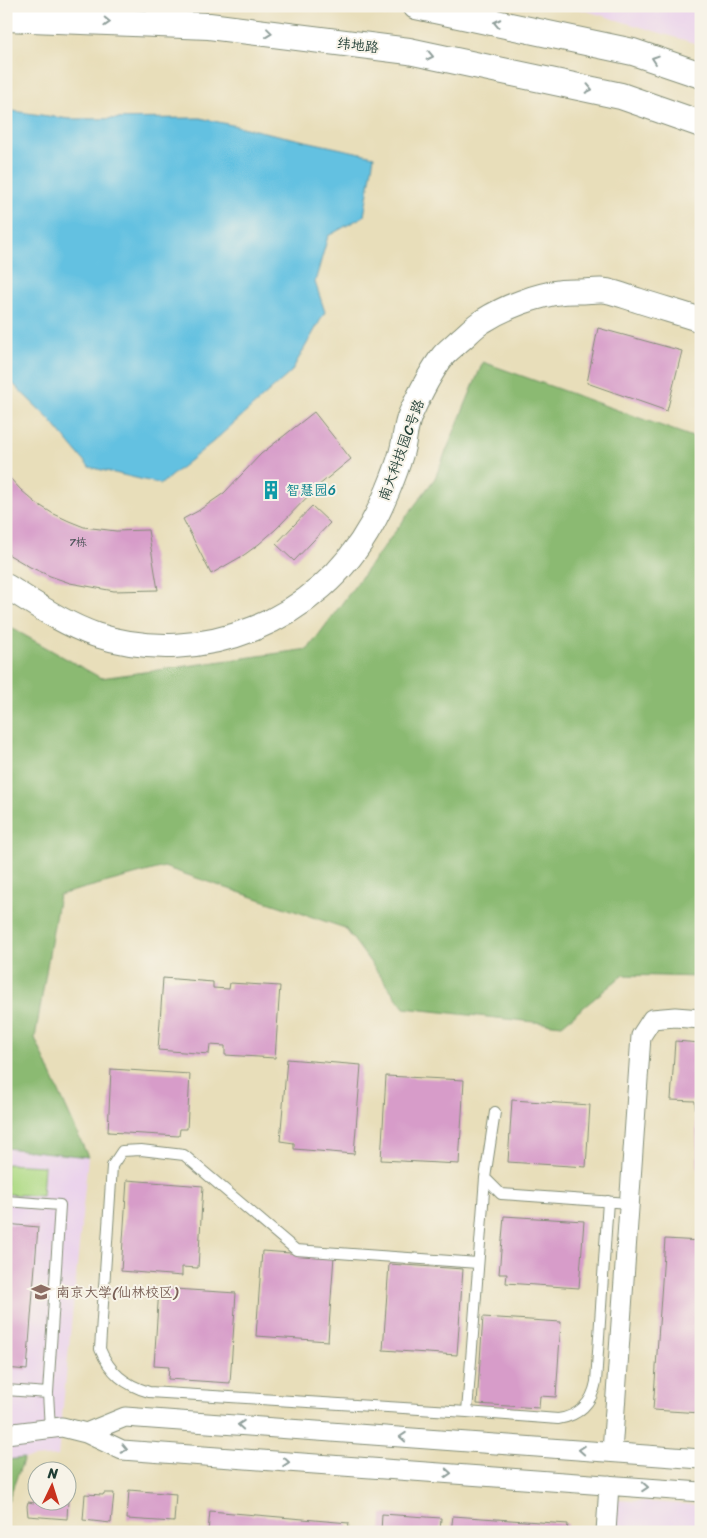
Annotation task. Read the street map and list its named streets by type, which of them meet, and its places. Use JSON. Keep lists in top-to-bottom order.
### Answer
{
  "streets": {
    "main road": ["纬地路"],
    "street": ["南大科技园C号路"]
  },
  "places": {
    "building": ["智慧园6"],
    "school or university": ["南京大学(仙林校区)"]
  },
  "house_numbers": ["7栋"],
  "north": "top"
}
